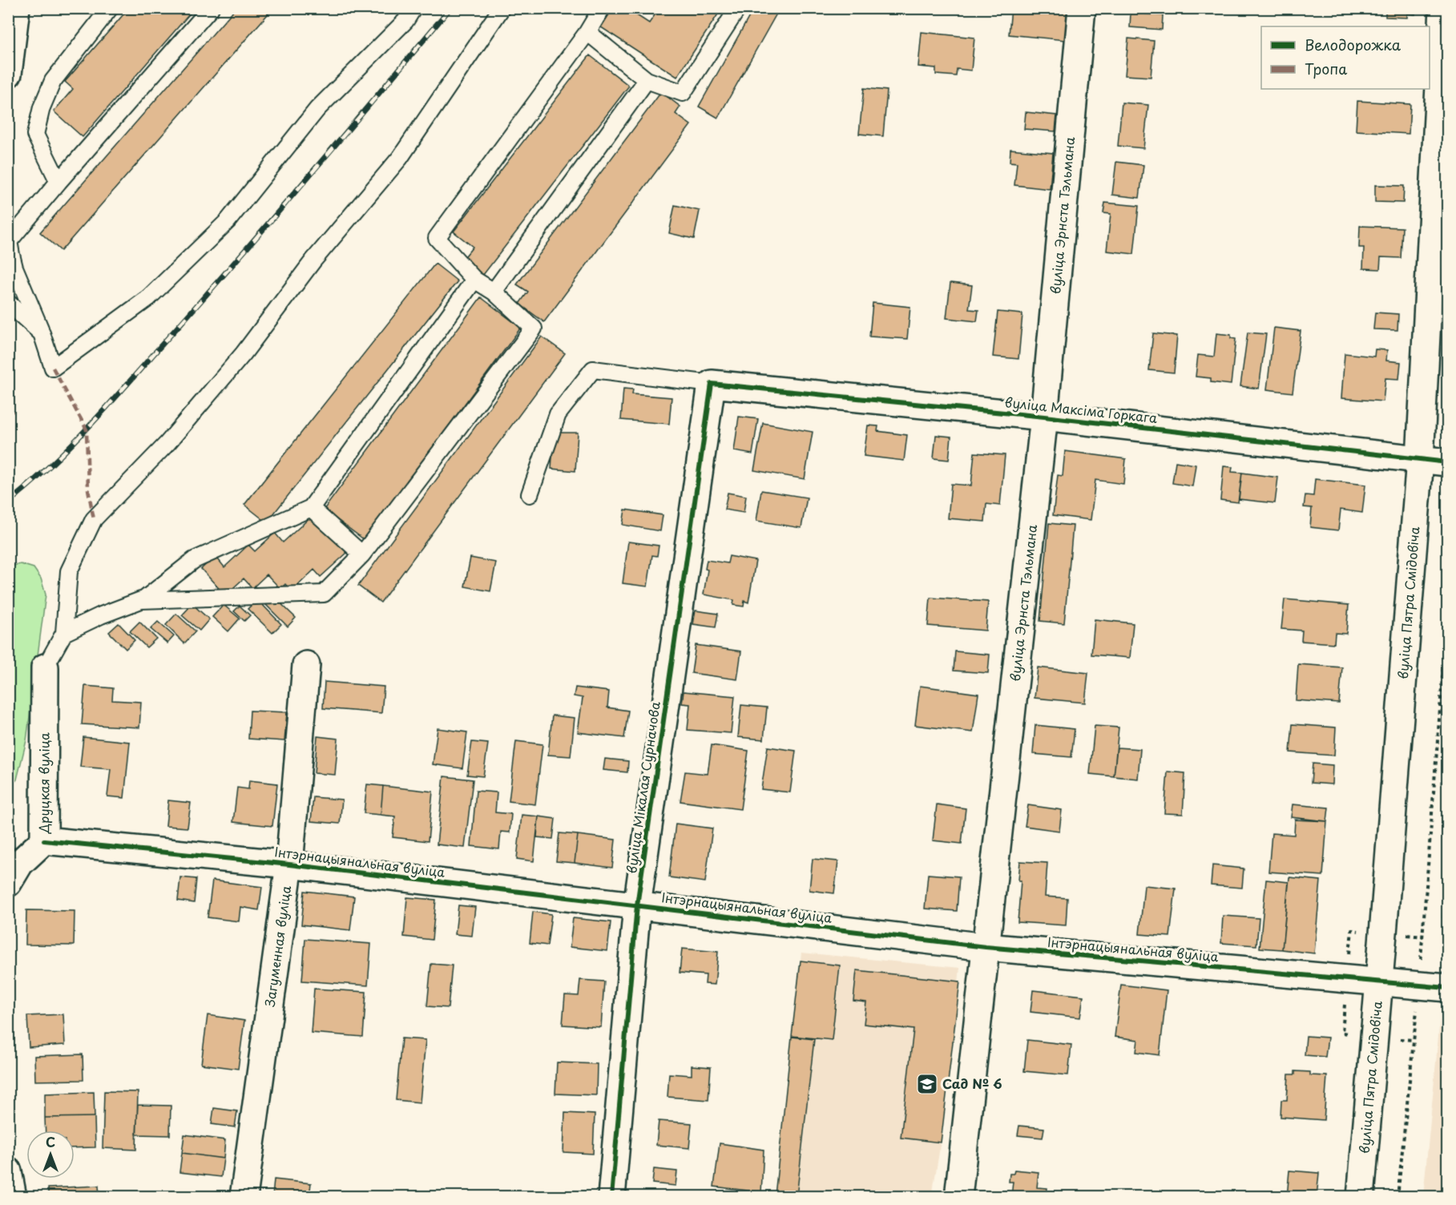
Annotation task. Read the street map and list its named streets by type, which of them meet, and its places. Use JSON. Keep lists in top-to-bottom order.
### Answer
{
  "streets": {
    "street": [
      "вуліца Эрнста Тэльмана",
      "вуліца Максіма Горкага",
      "вуліца Пятра Смідовіча",
      "Друцкая вуліца",
      "вуліца Мікалая Сурначова",
      "Інтэрнацыянальная вуліца",
      "Загуменная вуліца"
    ]
  },
  "crossings": [
    ["вуліца Эрнста Тэльмана", "вуліца Максіма Горкага"],
    ["вуліца Эрнста Тэльмана", "Інтэрнацыянальная вуліца"],
    ["вуліца Максіма Горкага", "вуліца Пятра Смідовіча"],
    ["вуліца Максіма Горкага", "вуліца Мікалая Сурначова"],
    ["вуліца Пятра Смідовіча", "Інтэрнацыянальная вуліца"],
    ["Друцкая вуліца", "Інтэрнацыянальная вуліца"],
    ["вуліца Мікалая Сурначова", "Інтэрнацыянальная вуліца"],
    ["Інтэрнацыянальная вуліца", "Загуменная вуліца"]
  ],
  "places": {
    "school or university": ["Сад № 6"]
  },
  "legend": ["Велодорожка", "Тропа"],
  "north": "top"
}
